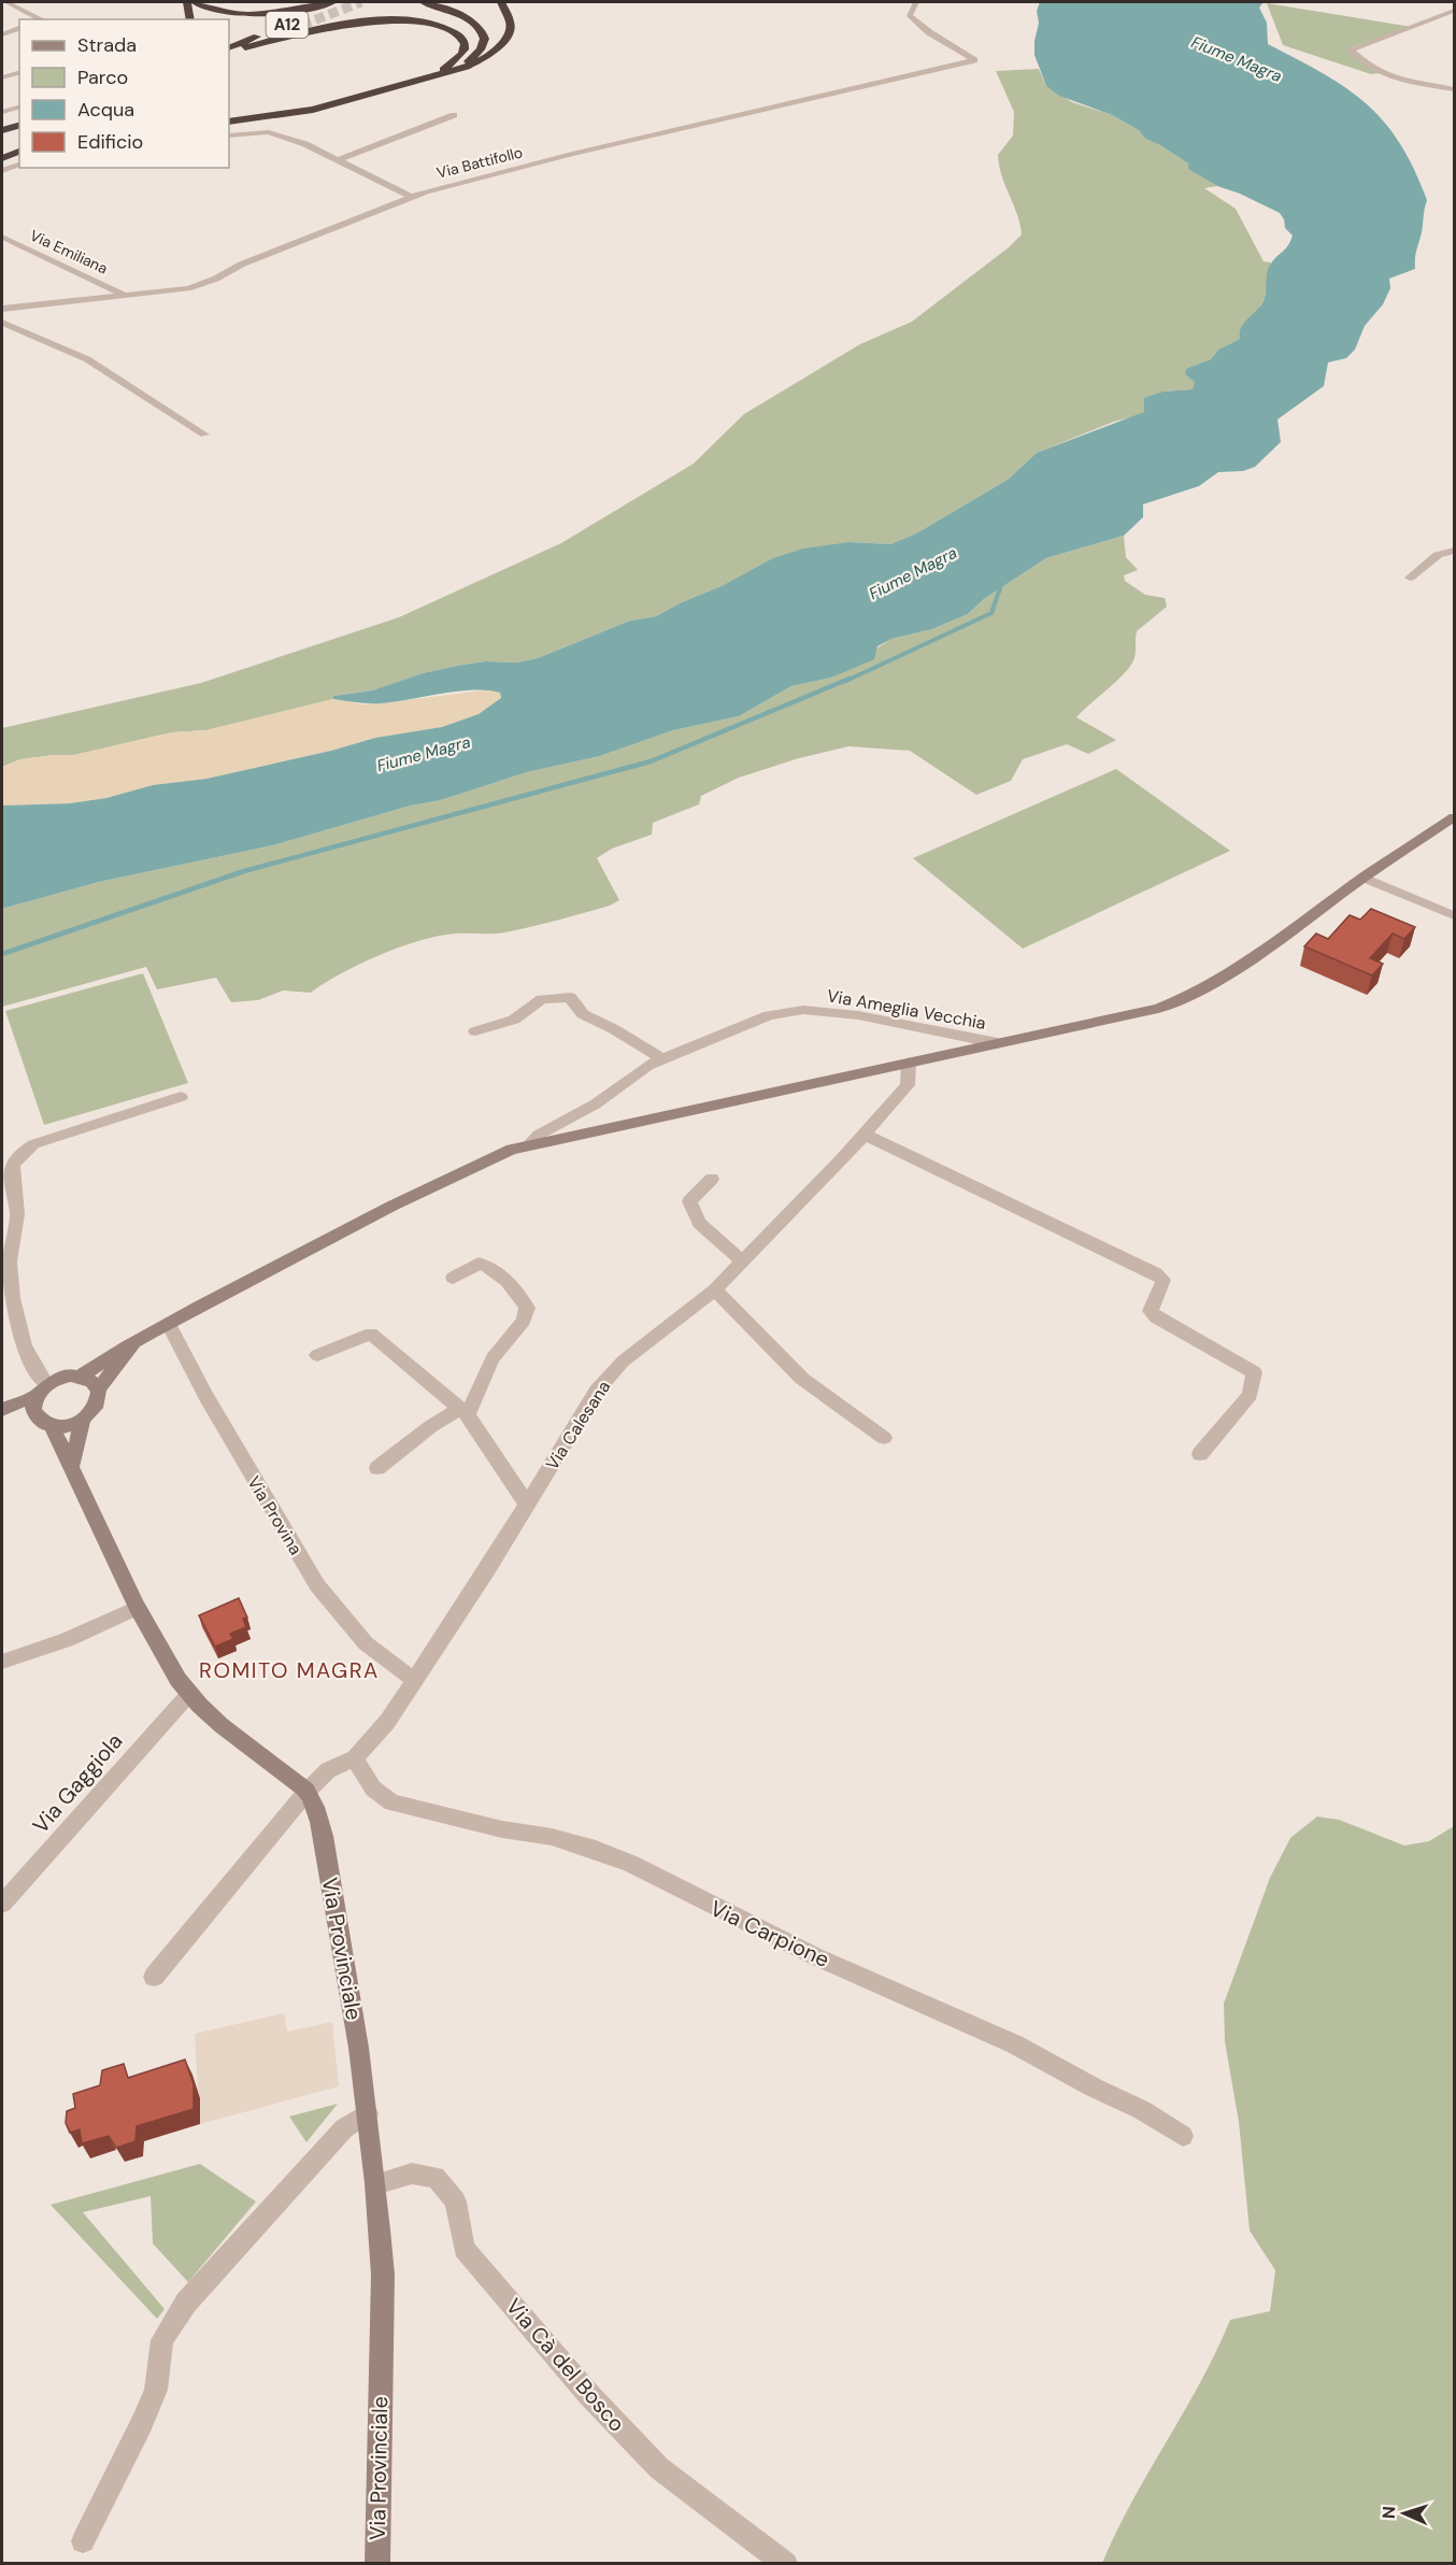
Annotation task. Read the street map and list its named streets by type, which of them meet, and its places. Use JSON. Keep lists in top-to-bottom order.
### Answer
{
  "streets": {
    "highway": ["A12"],
    "main road": ["Via Provinciale"],
    "street": [
      "Via Battifollo",
      "Via Emiliana",
      "Via Ameglia Vecchia",
      "Via Calesana",
      "Via Provina",
      "Via Gaggiola",
      "Via Carpione",
      "Via Cà del Bosco"
    ]
  },
  "crossings": [
    ["Via Battifollo", "Via Emiliana"],
    ["Via Calesana", "Via Provina"],
    ["Via Calesana", "Via Carpione"],
    ["Via Calesana", "Via Provinciale"],
    ["Via Provinciale", "Via Cà del Bosco"]
  ],
  "districts": ["ROMITO MAGRA"],
  "water": ["Fiume Magra"],
  "legend": [
    "Strada",
    "Parco",
    "Acqua",
    "Edificio"
  ],
  "north": "left"
}
